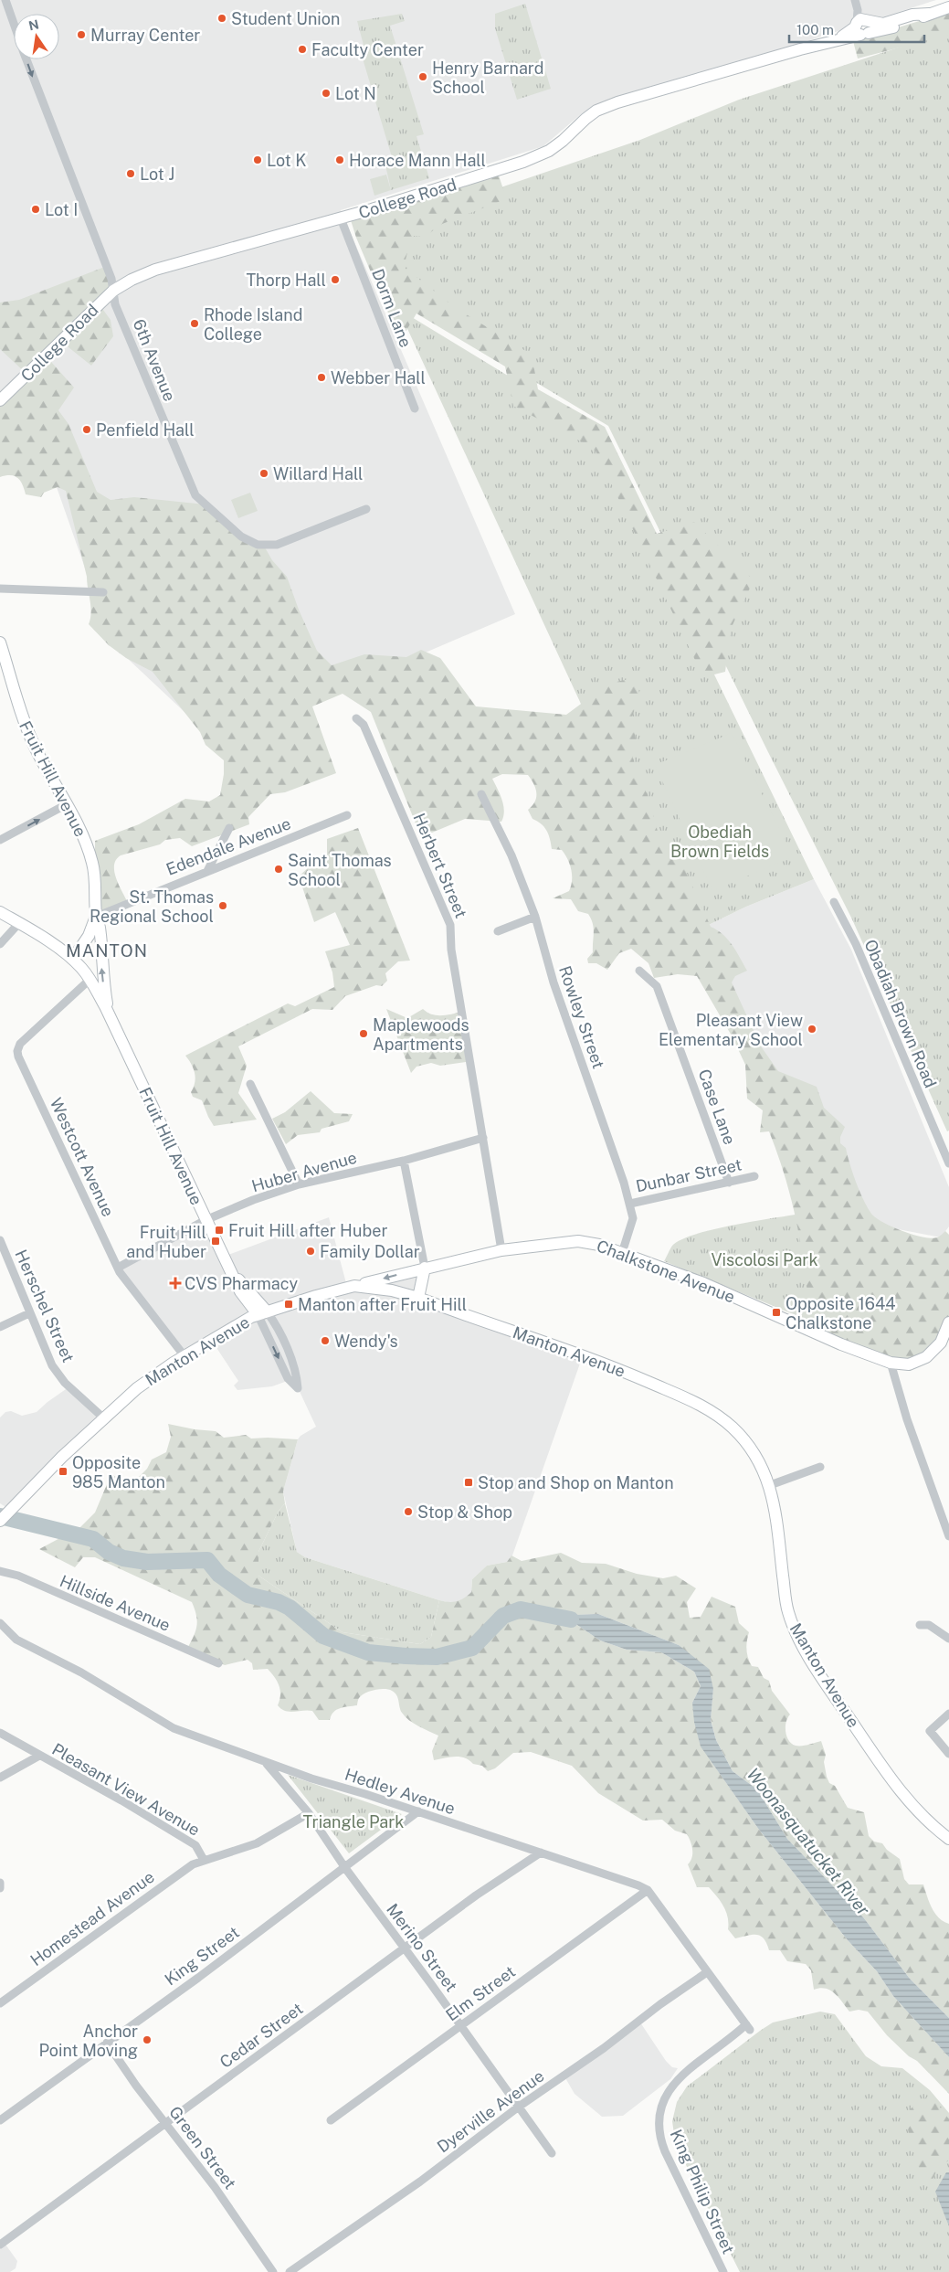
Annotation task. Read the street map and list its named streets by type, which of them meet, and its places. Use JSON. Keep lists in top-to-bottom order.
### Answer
{
  "streets": {
    "main road": [
      "College Road",
      "Fruit Hill Avenue",
      "Chalkstone Avenue",
      "Manton Avenue"
    ],
    "street": [
      "Dorm Lane",
      "6th Avenue",
      "Edendale Avenue",
      "Herbert Street",
      "Obadiah Brown Road",
      "Rowley Street",
      "Case Lane",
      "Westcott Avenue",
      "Huber Avenue",
      "Dunbar Street",
      "Herschel Street",
      "Hillside Avenue",
      "Pleasant View Avenue",
      "Hedley Avenue",
      "Homestead Avenue",
      "Merino Street",
      "King Street",
      "Elm Street",
      "Cedar Street",
      "Dyerville Avenue",
      "Green Street",
      "King Philip Street"
    ]
  },
  "crossings": [
    ["College Road", "Dorm Lane"],
    ["College Road", "6th Avenue"],
    ["Fruit Hill Avenue", "Edendale Avenue"],
    ["Fruit Hill Avenue", "Westcott Avenue"],
    ["Fruit Hill Avenue", "Huber Avenue"],
    ["Fruit Hill Avenue", "Manton Avenue"],
    ["Herbert Street", "Huber Avenue"],
    ["Herbert Street", "Chalkstone Avenue"],
    ["Rowley Street", "Dunbar Street"],
    ["Rowley Street", "Chalkstone Avenue"],
    ["Case Lane", "Dunbar Street"],
    ["Westcott Avenue", "Huber Avenue"],
    ["Westcott Avenue", "Manton Avenue"],
    ["Chalkstone Avenue", "Manton Avenue"],
    ["Herschel Street", "Manton Avenue"],
    ["Pleasant View Avenue", "Homestead Avenue"],
    ["Pleasant View Avenue", "Merino Street"],
    ["Hedley Avenue", "Merino Street"],
    ["Hedley Avenue", "King Street"],
    ["Hedley Avenue", "Elm Street"],
    ["Hedley Avenue", "Cedar Street"],
    ["Merino Street", "King Street"],
    ["Merino Street", "Elm Street"],
    ["Merino Street", "Cedar Street"],
    ["Merino Street", "Dyerville Avenue"],
    ["King Street", "Green Street"],
    ["Cedar Street", "Green Street"],
    ["Dyerville Avenue", "King Philip Street"]
  ],
  "one_way": ["6th Avenue"],
  "districts": ["MANTON"],
  "water": ["Woonasquatucket River"],
  "parks": ["Obediah Brown Fields", "Viscolosi Park", "Triangle Park"],
  "places": {
    "other": [
      "Student Union",
      "Murray Center",
      "Faculty Center",
      "Henry Barnard School",
      "Lot N",
      "Lot K",
      "Horace Mann Hall",
      "Lot J",
      "Lot I",
      "Thorp Hall",
      "Rhode Island College",
      "Webber Hall",
      "Penfield Hall",
      "Willard Hall",
      "Saint Thomas School",
      "St. Thomas Regional School",
      "Pleasant View Elementary School",
      "Maplewoods Apartments",
      "Family Dollar",
      "Wendy's",
      "Stop & Shop",
      "Anchor Point Moving"
    ],
    "transit": [
      "Fruit Hill after Huber",
      "Fruit Hill and Huber",
      "Manton after Fruit Hill",
      "Opposite 1644 Chalkstone",
      "Opposite 985 Manton",
      "Stop and Shop on Manton"
    ],
    "health": ["CVS Pharmacy"]
  },
  "scale_bar": "100 m",
  "north": "top"
}
